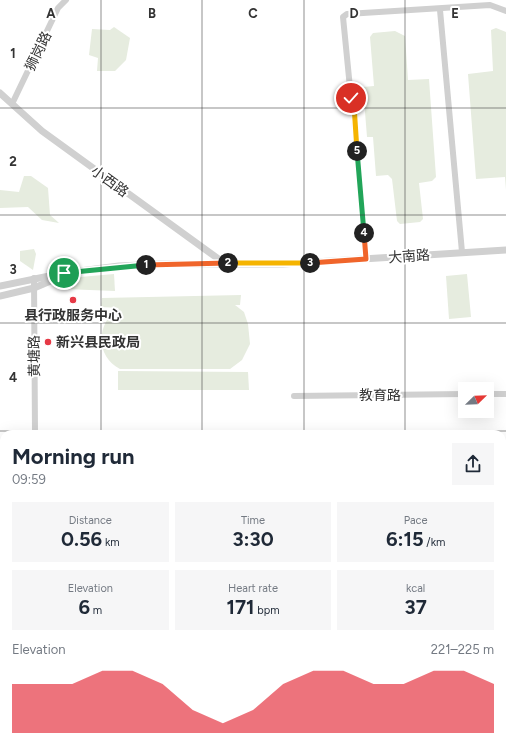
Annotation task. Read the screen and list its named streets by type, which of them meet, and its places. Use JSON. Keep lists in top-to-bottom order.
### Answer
{
  "streets": {
    "street": [
      "狮岗路",
      "小西路",
      "大南路",
      "黄塘路",
      "教育路"
    ]
  },
  "crossings": [
    ["狮岗路", "小西路"],
    ["小西路", "大南路"],
    ["大南路", "黄塘路"]
  ],
  "places": ["县行政服务中心", "新兴县民政局"],
  "north": "top right",
  "page": {
    "pins": [
      "5",
      "4",
      "2",
      "3",
      "1"
    ],
    "heading": ["Morning run", "09:59"],
    "stats": [
      ["Distance", "0.56 km"],
      ["Time", "3:30"],
      ["Pace", "6:15 /km"],
      ["Elevation", "6 m"],
      ["Heart rate", "171 bpm"],
      ["kcal", "37"]
    ],
    "chart": ["Elevation", "221–225 m"]
  },
  "grid": {
    "columns": [
      "A",
      "B",
      "C",
      "D",
      "E"
    ],
    "rows": [
      "1",
      "2",
      "3",
      "4"
    ]
  }
}
